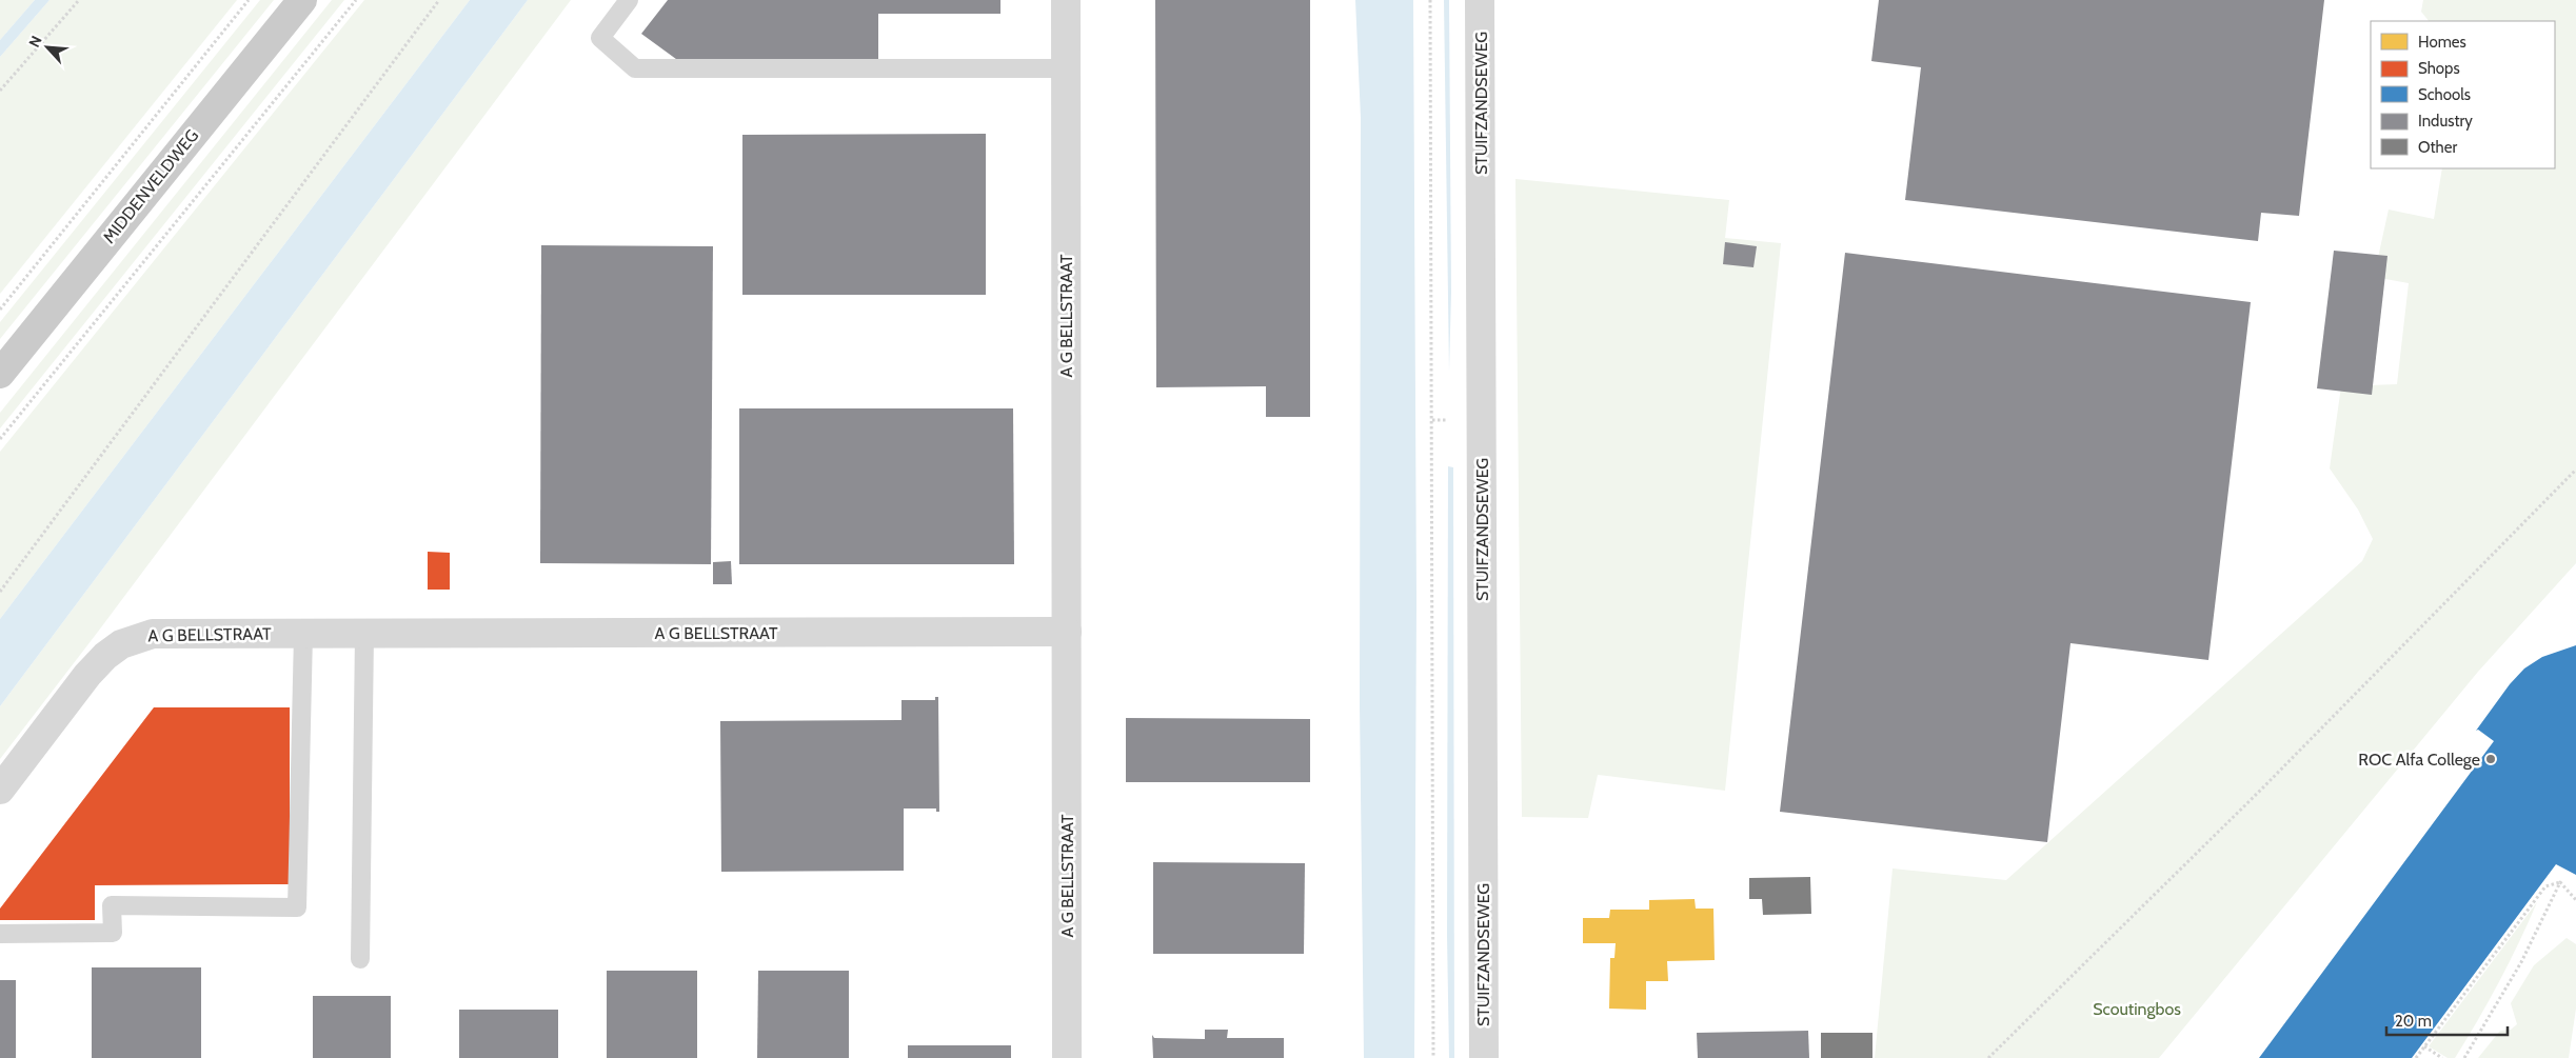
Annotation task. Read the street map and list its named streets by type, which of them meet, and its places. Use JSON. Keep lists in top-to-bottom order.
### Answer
{
  "streets": {
    "main road": ["MIDDENVELDWEG"],
    "street": ["STUIFZANDSEWEG", "A G BELLSTRAAT"]
  },
  "parks": ["Scoutingbos"],
  "places": ["ROC Alfa College"],
  "legend": [
    "Homes",
    "Shops",
    "Schools",
    "Industry",
    "Other"
  ],
  "scale_bar": "20 m",
  "north": "top left"
}
